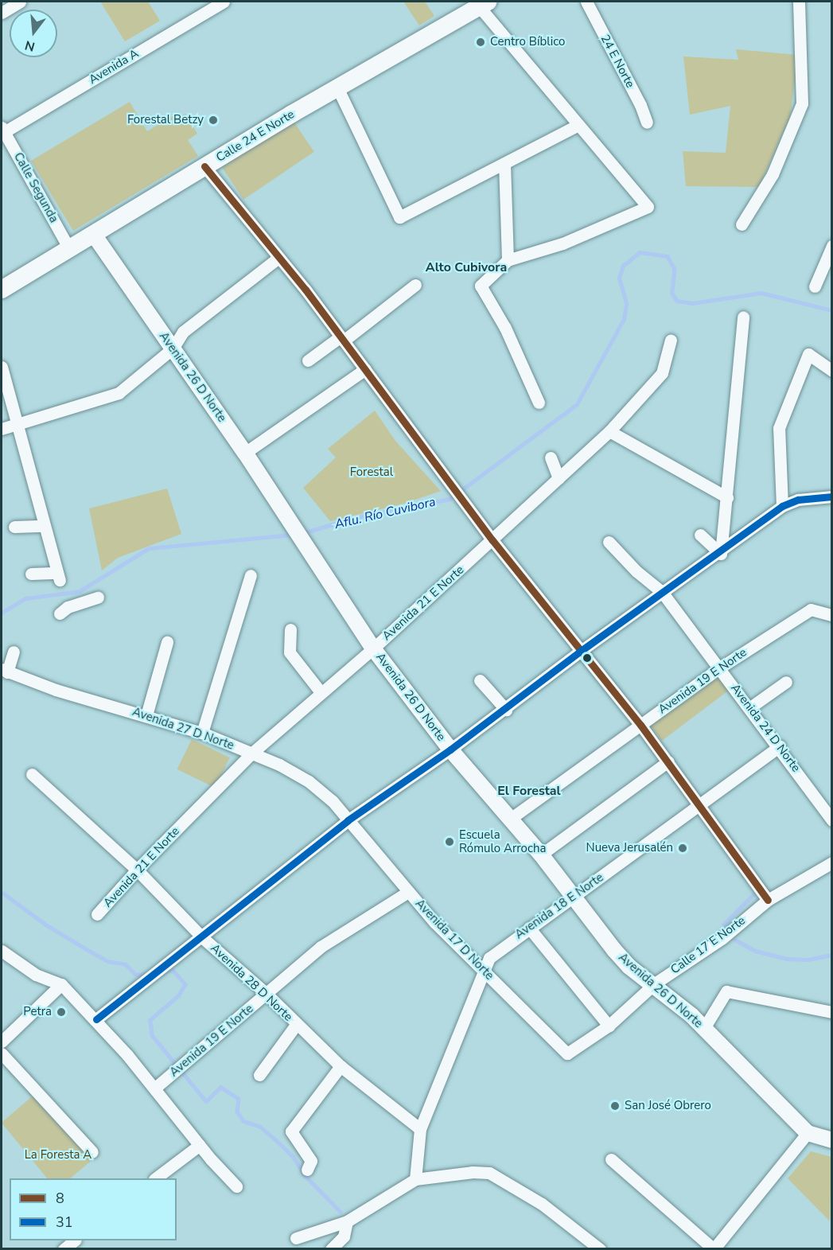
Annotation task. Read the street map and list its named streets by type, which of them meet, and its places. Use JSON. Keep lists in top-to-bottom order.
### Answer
{
  "streets": {
    "main road": ["Calle 24 E Norte"],
    "street": [
      "24 E Norte",
      "Avenida A",
      "Calle Segunda",
      "Avenida 26 D Norte",
      "Avenida 21 E Norte",
      "Avenida 19 E Norte",
      "Avenida 24 D Norte",
      "Avenida 27 D Norte",
      "Avenida 18 E Norte",
      "Avenida 17 D Norte",
      "Calle 17 E Norte",
      "Avenida 28 D Norte"
    ]
  },
  "crossings": [
    ["Avenida A", "Calle Segunda"],
    ["Calle 24 E Norte", "Calle Segunda"],
    ["Calle 24 E Norte", "Avenida 26 D Norte"],
    ["Avenida 26 D Norte", "Avenida 21 E Norte"],
    ["Avenida 26 D Norte", "Avenida 19 E Norte"],
    ["Avenida 26 D Norte", "Avenida 18 E Norte"],
    ["Avenida 26 D Norte", "Calle 17 E Norte"],
    ["Avenida 21 E Norte", "Avenida 27 D Norte"],
    ["Avenida 21 E Norte", "Avenida 28 D Norte"],
    ["Avenida 19 E Norte", "Avenida 24 D Norte"],
    ["Avenida 19 E Norte", "Avenida 17 D Norte"],
    ["Avenida 19 E Norte", "Avenida 28 D Norte"],
    ["Avenida 24 D Norte", "Avenida 18 E Norte"],
    ["Avenida 27 D Norte", "Avenida 17 D Norte"],
    ["Avenida 18 E Norte", "Avenida 17 D Norte"],
    ["Avenida 18 E Norte", "Avenida 28 D Norte"],
    ["Avenida 17 D Norte", "Calle 17 E Norte"]
  ],
  "districts": ["Alto Cubivora", "El Forestal"],
  "water": ["Aflu. Río Cuvibora"],
  "parks": ["Forestal", "La Foresta A"],
  "places": [
    "Centro Bíblico",
    "Forestal Betzy",
    "Escuela Rómulo Arrocha",
    "Nueva Jerusalén",
    "Petra",
    "San José Obrero"
  ],
  "lines": ["transit line 8", "transit line 31"],
  "legend": ["8", "31"],
  "north": "bottom"
}
